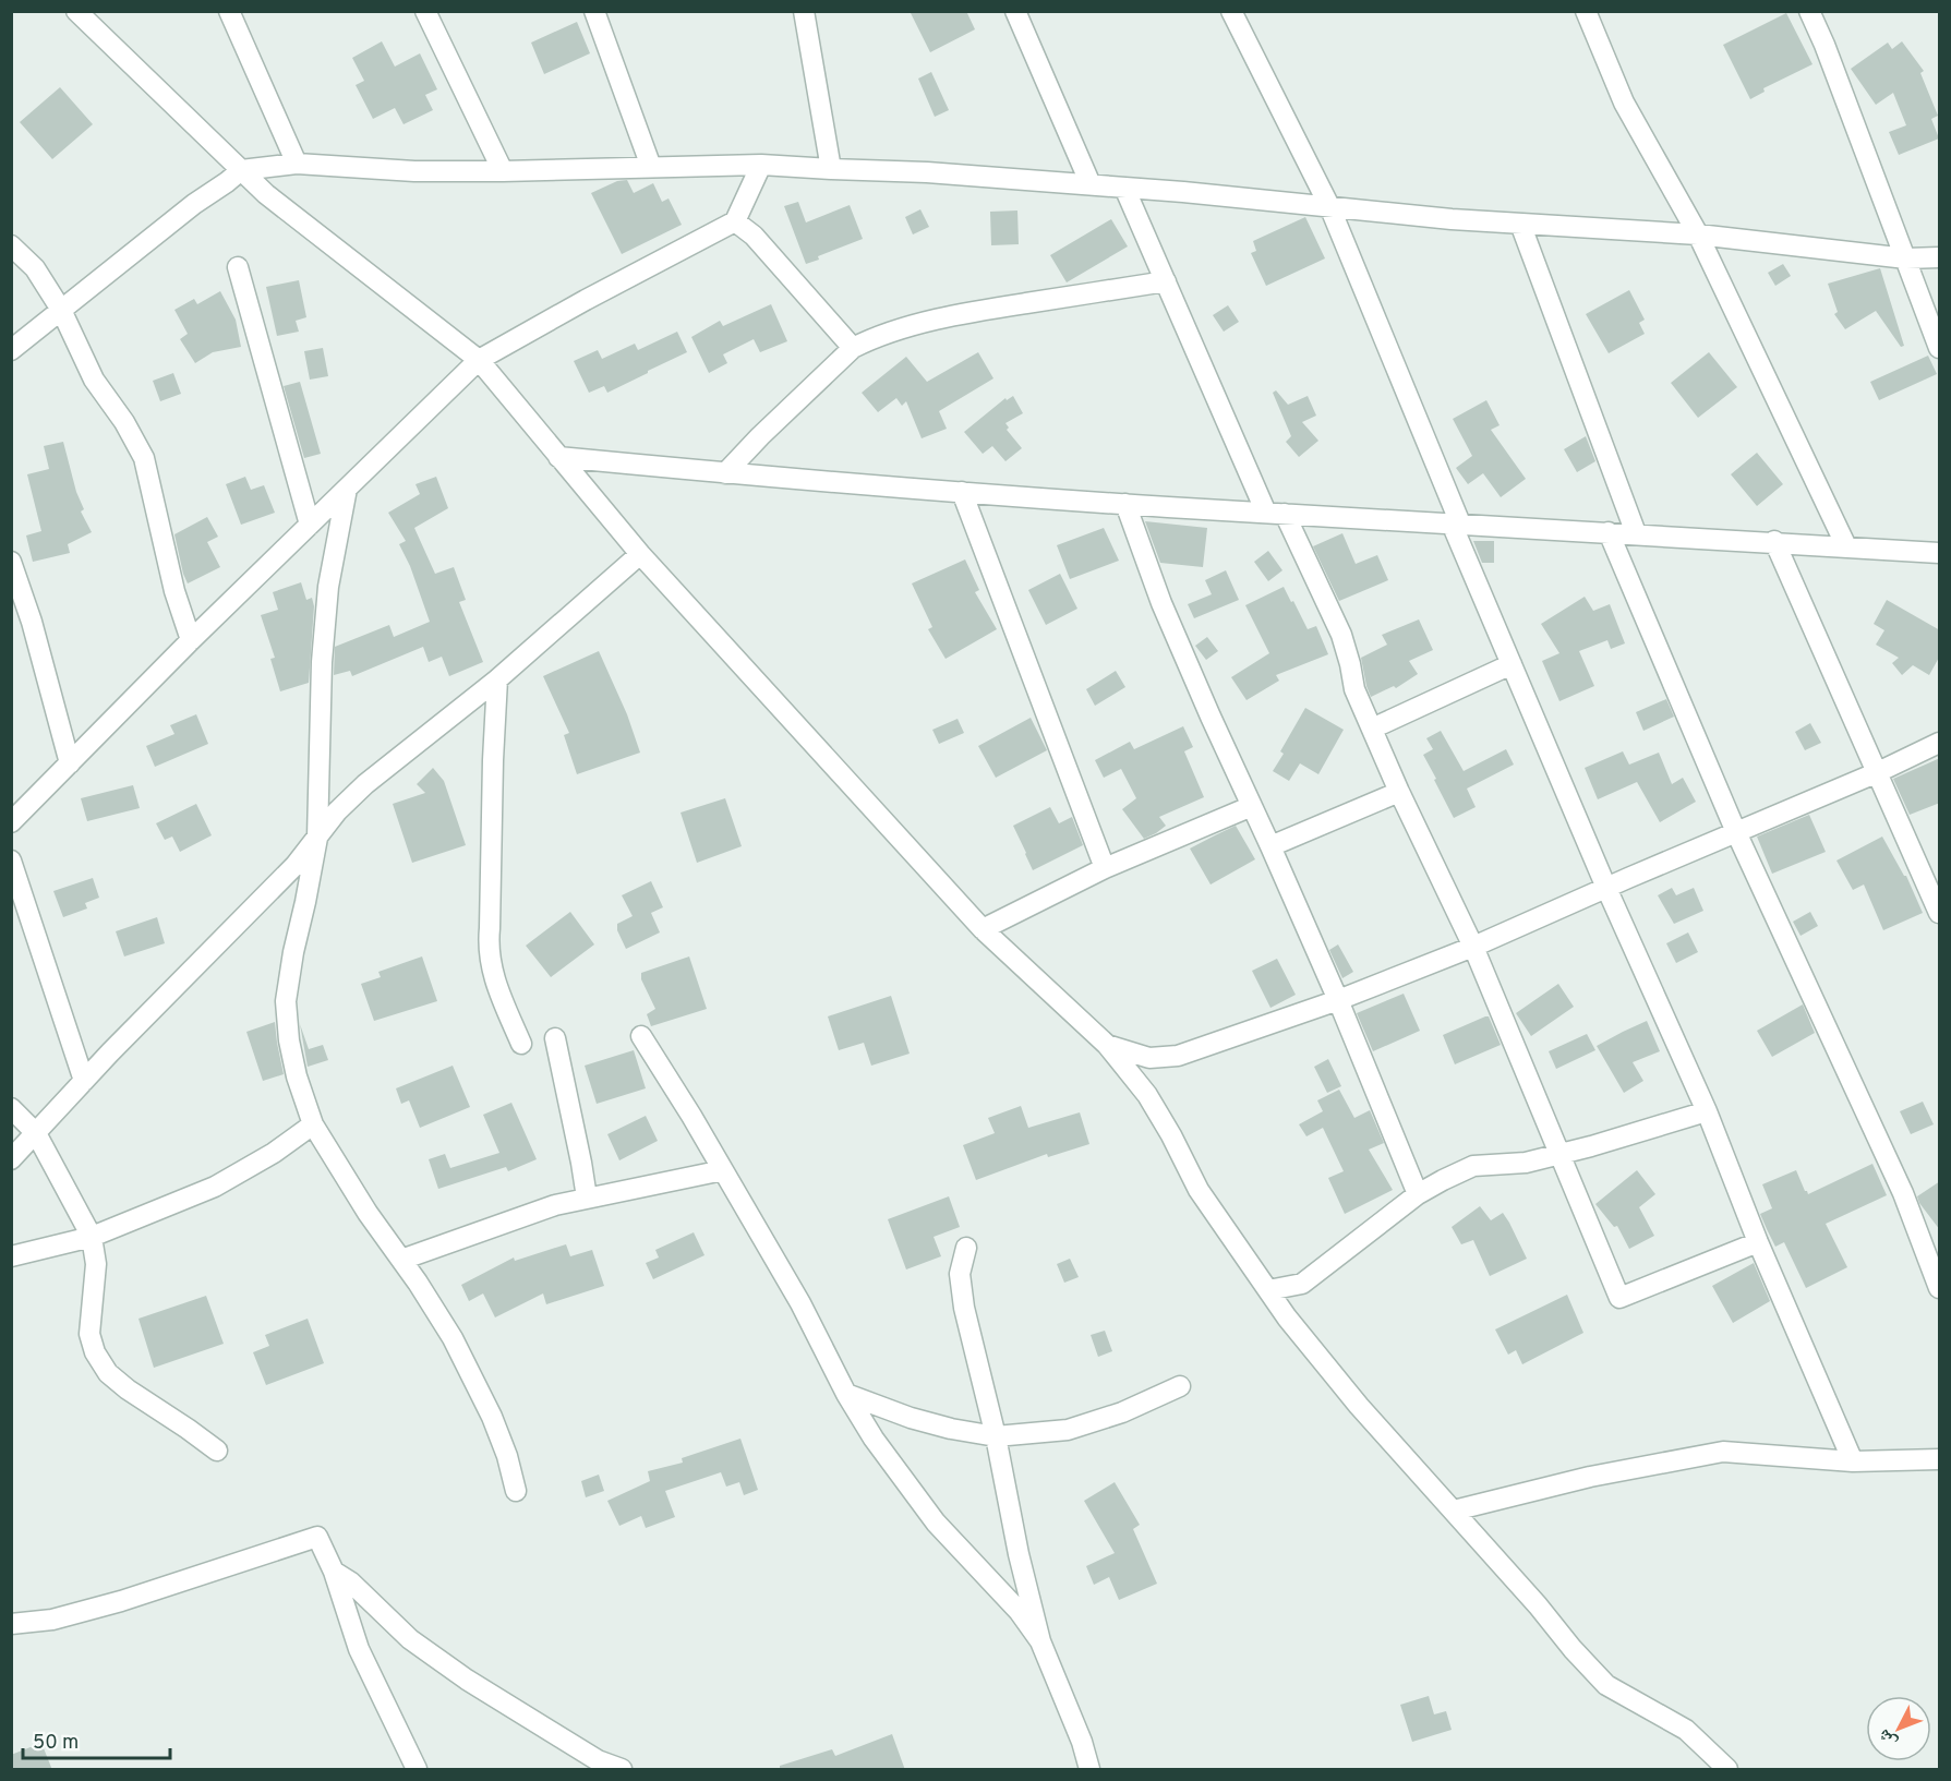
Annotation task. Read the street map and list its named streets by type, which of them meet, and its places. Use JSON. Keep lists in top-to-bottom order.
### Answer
{
  "scale_bar": "50 m",
  "north": "bottom left"
}
